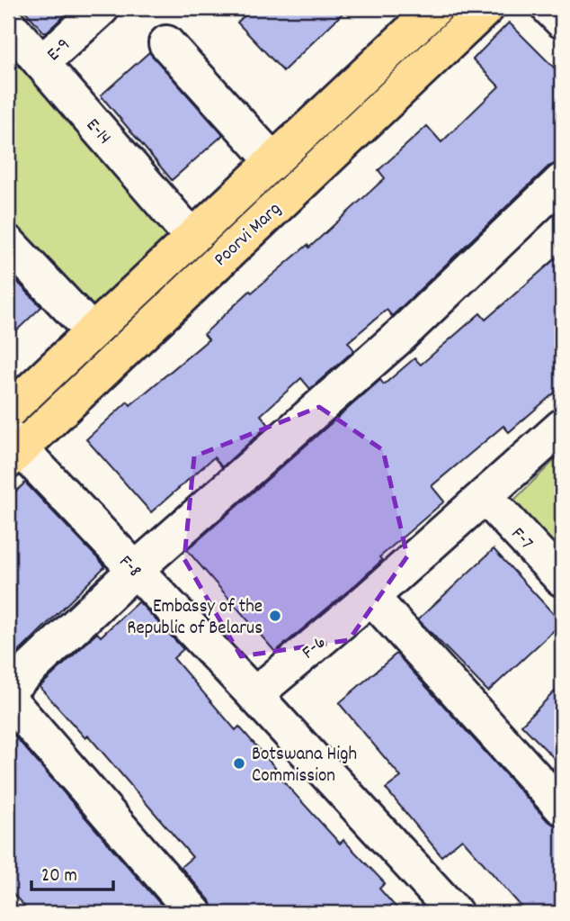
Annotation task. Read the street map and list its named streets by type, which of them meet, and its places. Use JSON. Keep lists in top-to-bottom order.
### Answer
{
  "streets": {
    "main road": ["Poorvi Marg"],
    "street": [
      "E-9",
      "E-14",
      "F-7",
      "F-8",
      "F-6"
    ]
  },
  "crossings": [
    ["E-9", "E-14"],
    ["E-14", "Poorvi Marg"],
    ["Poorvi Marg", "F-8"],
    ["F-7", "F-6"],
    ["F-8", "F-6"]
  ],
  "places": ["Embassy of the Republic of Belarus", "Botswana High Commission"],
  "scale_bar": "20 m"
}
